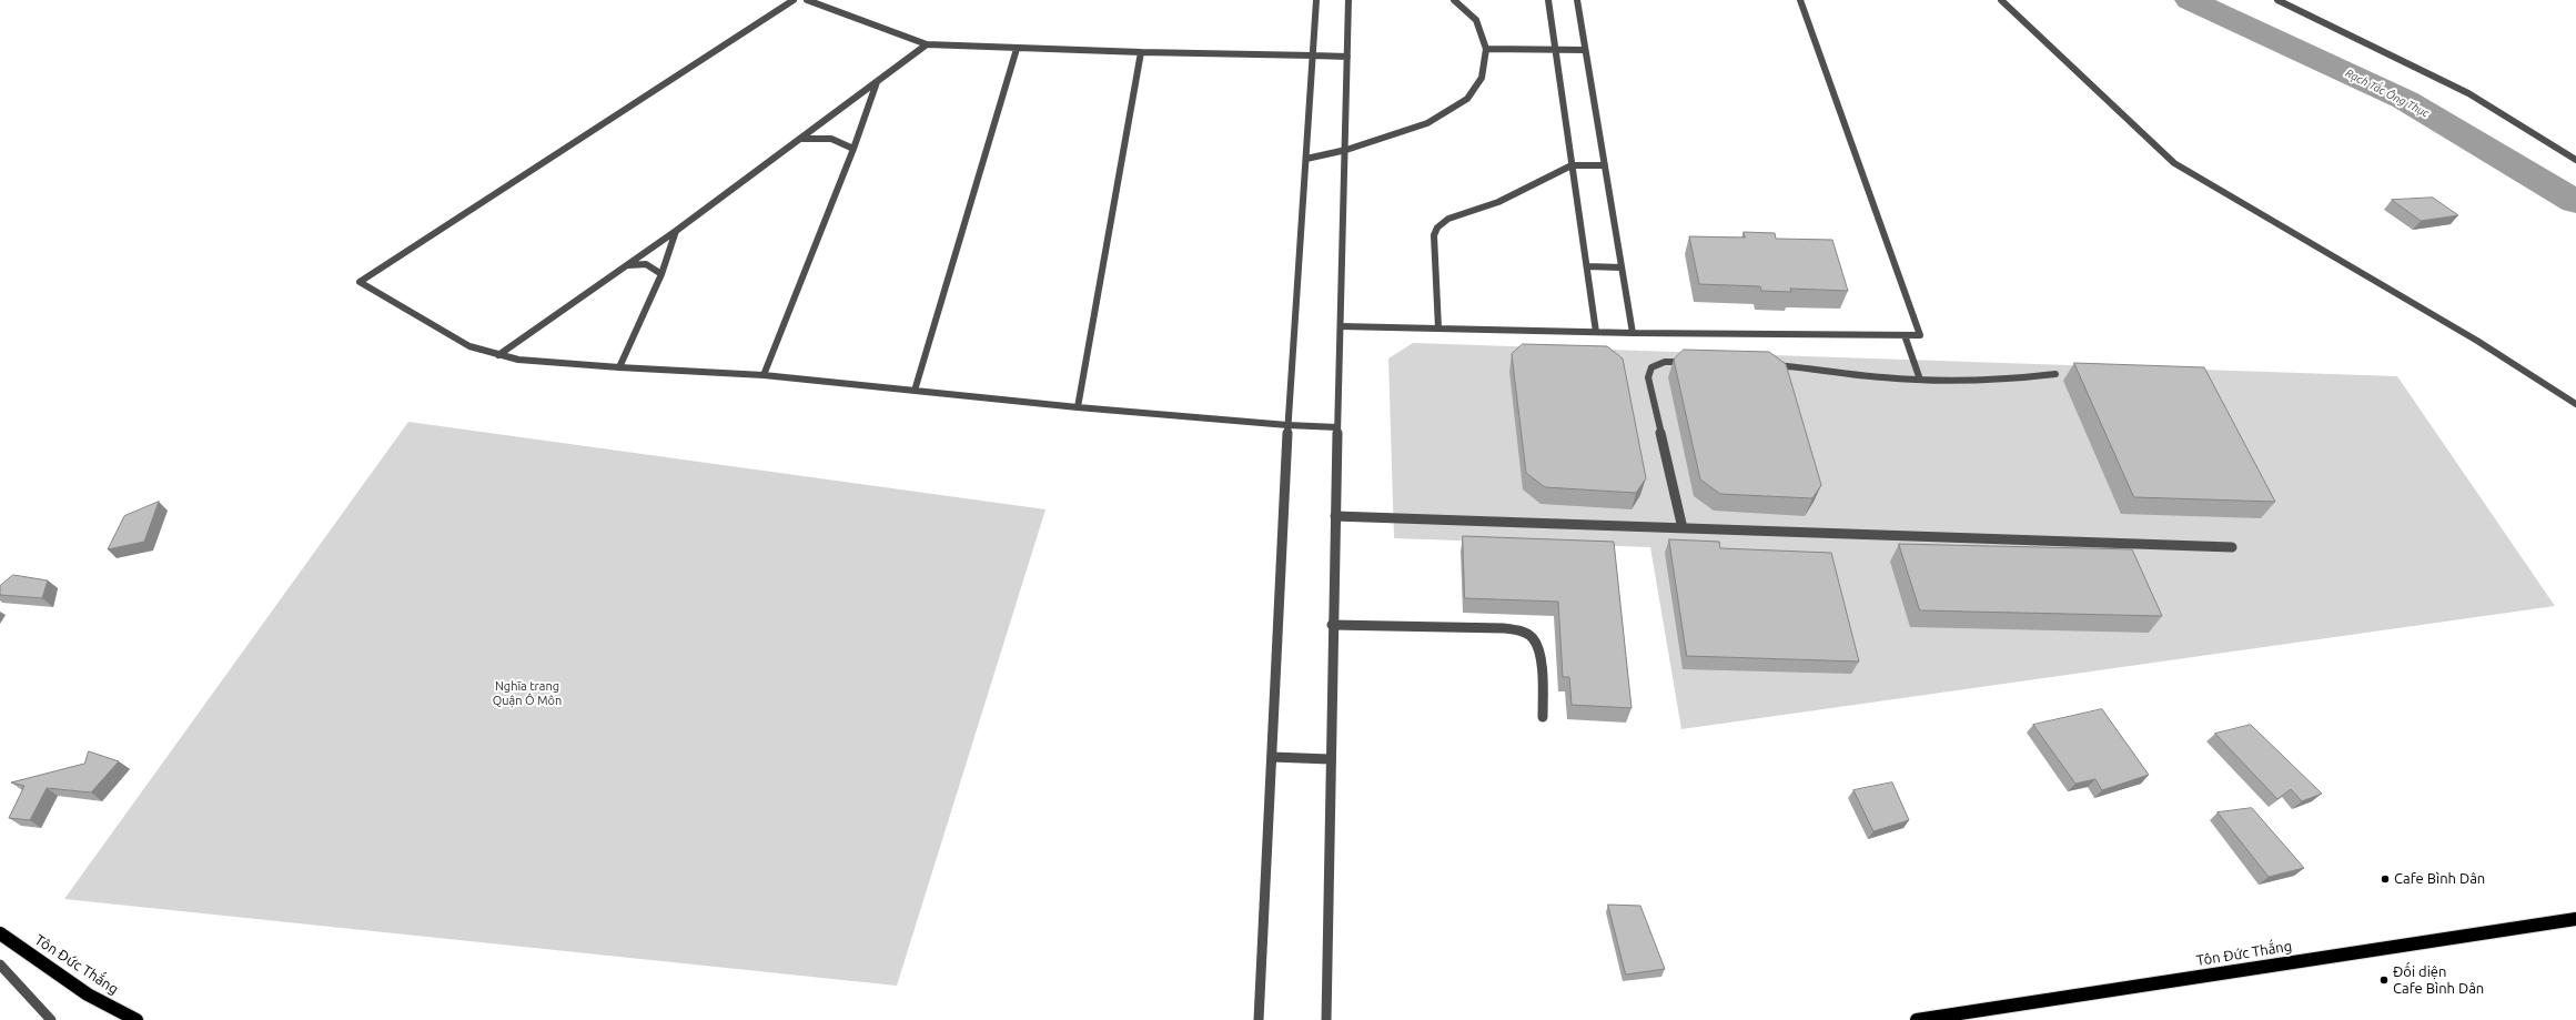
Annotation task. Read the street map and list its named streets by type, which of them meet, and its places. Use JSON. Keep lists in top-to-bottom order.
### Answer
{
  "streets": {
    "highway": ["Tôn Đức Thắng"]
  },
  "water": ["Rạch Tắc Ông Thục"],
  "parks": ["Nghĩa trang Quận Ô Môn"],
  "places": ["Cafe Bình Dân", "Đối diện Cafe Bình Dân"]
}
